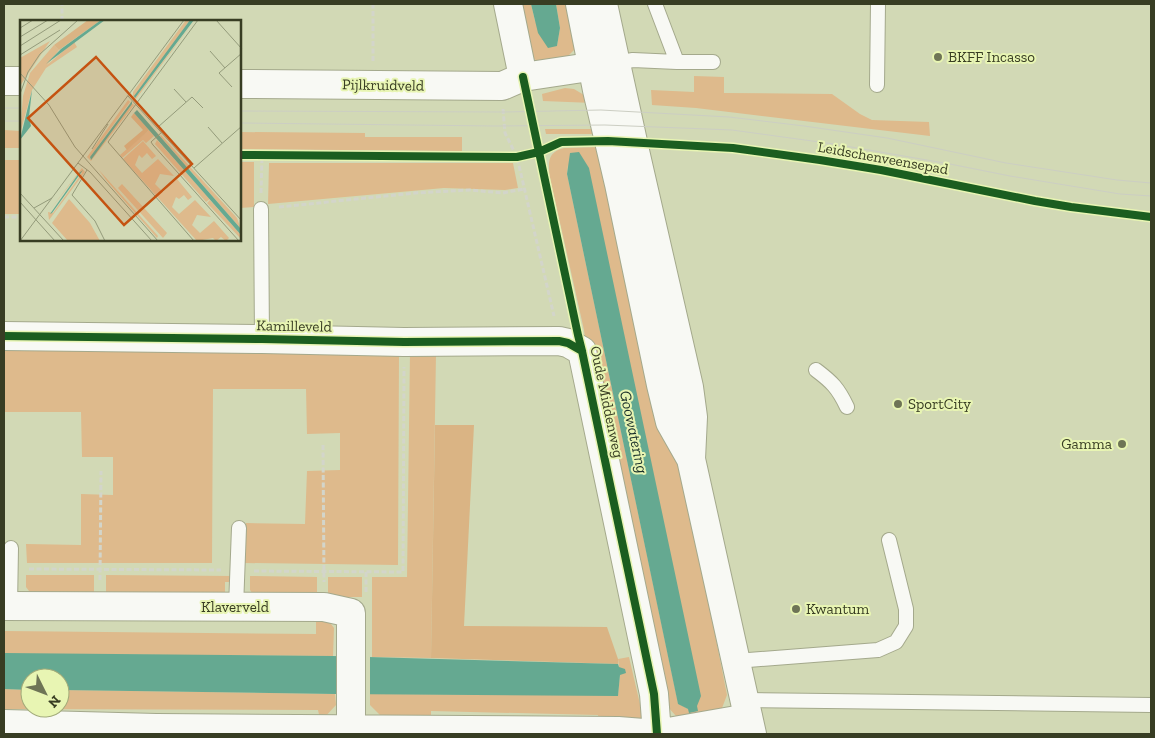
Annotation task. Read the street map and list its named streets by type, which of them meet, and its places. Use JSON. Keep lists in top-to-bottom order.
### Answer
{
  "streets": {
    "street": [
      "Pijlkruidveld",
      "Kamilleveld",
      "Oude Middenweg",
      "Klaverveld"
    ],
    "cycle path": ["Leidschenveensepad"]
  },
  "crossings": [
    ["Kamilleveld", "Oude Middenweg"]
  ],
  "water": ["Goowatering"],
  "places": [
    "BKFF Incasso",
    "SportCity",
    "Gamma",
    "Kwantum"
  ],
  "north": "bottom right"
}
